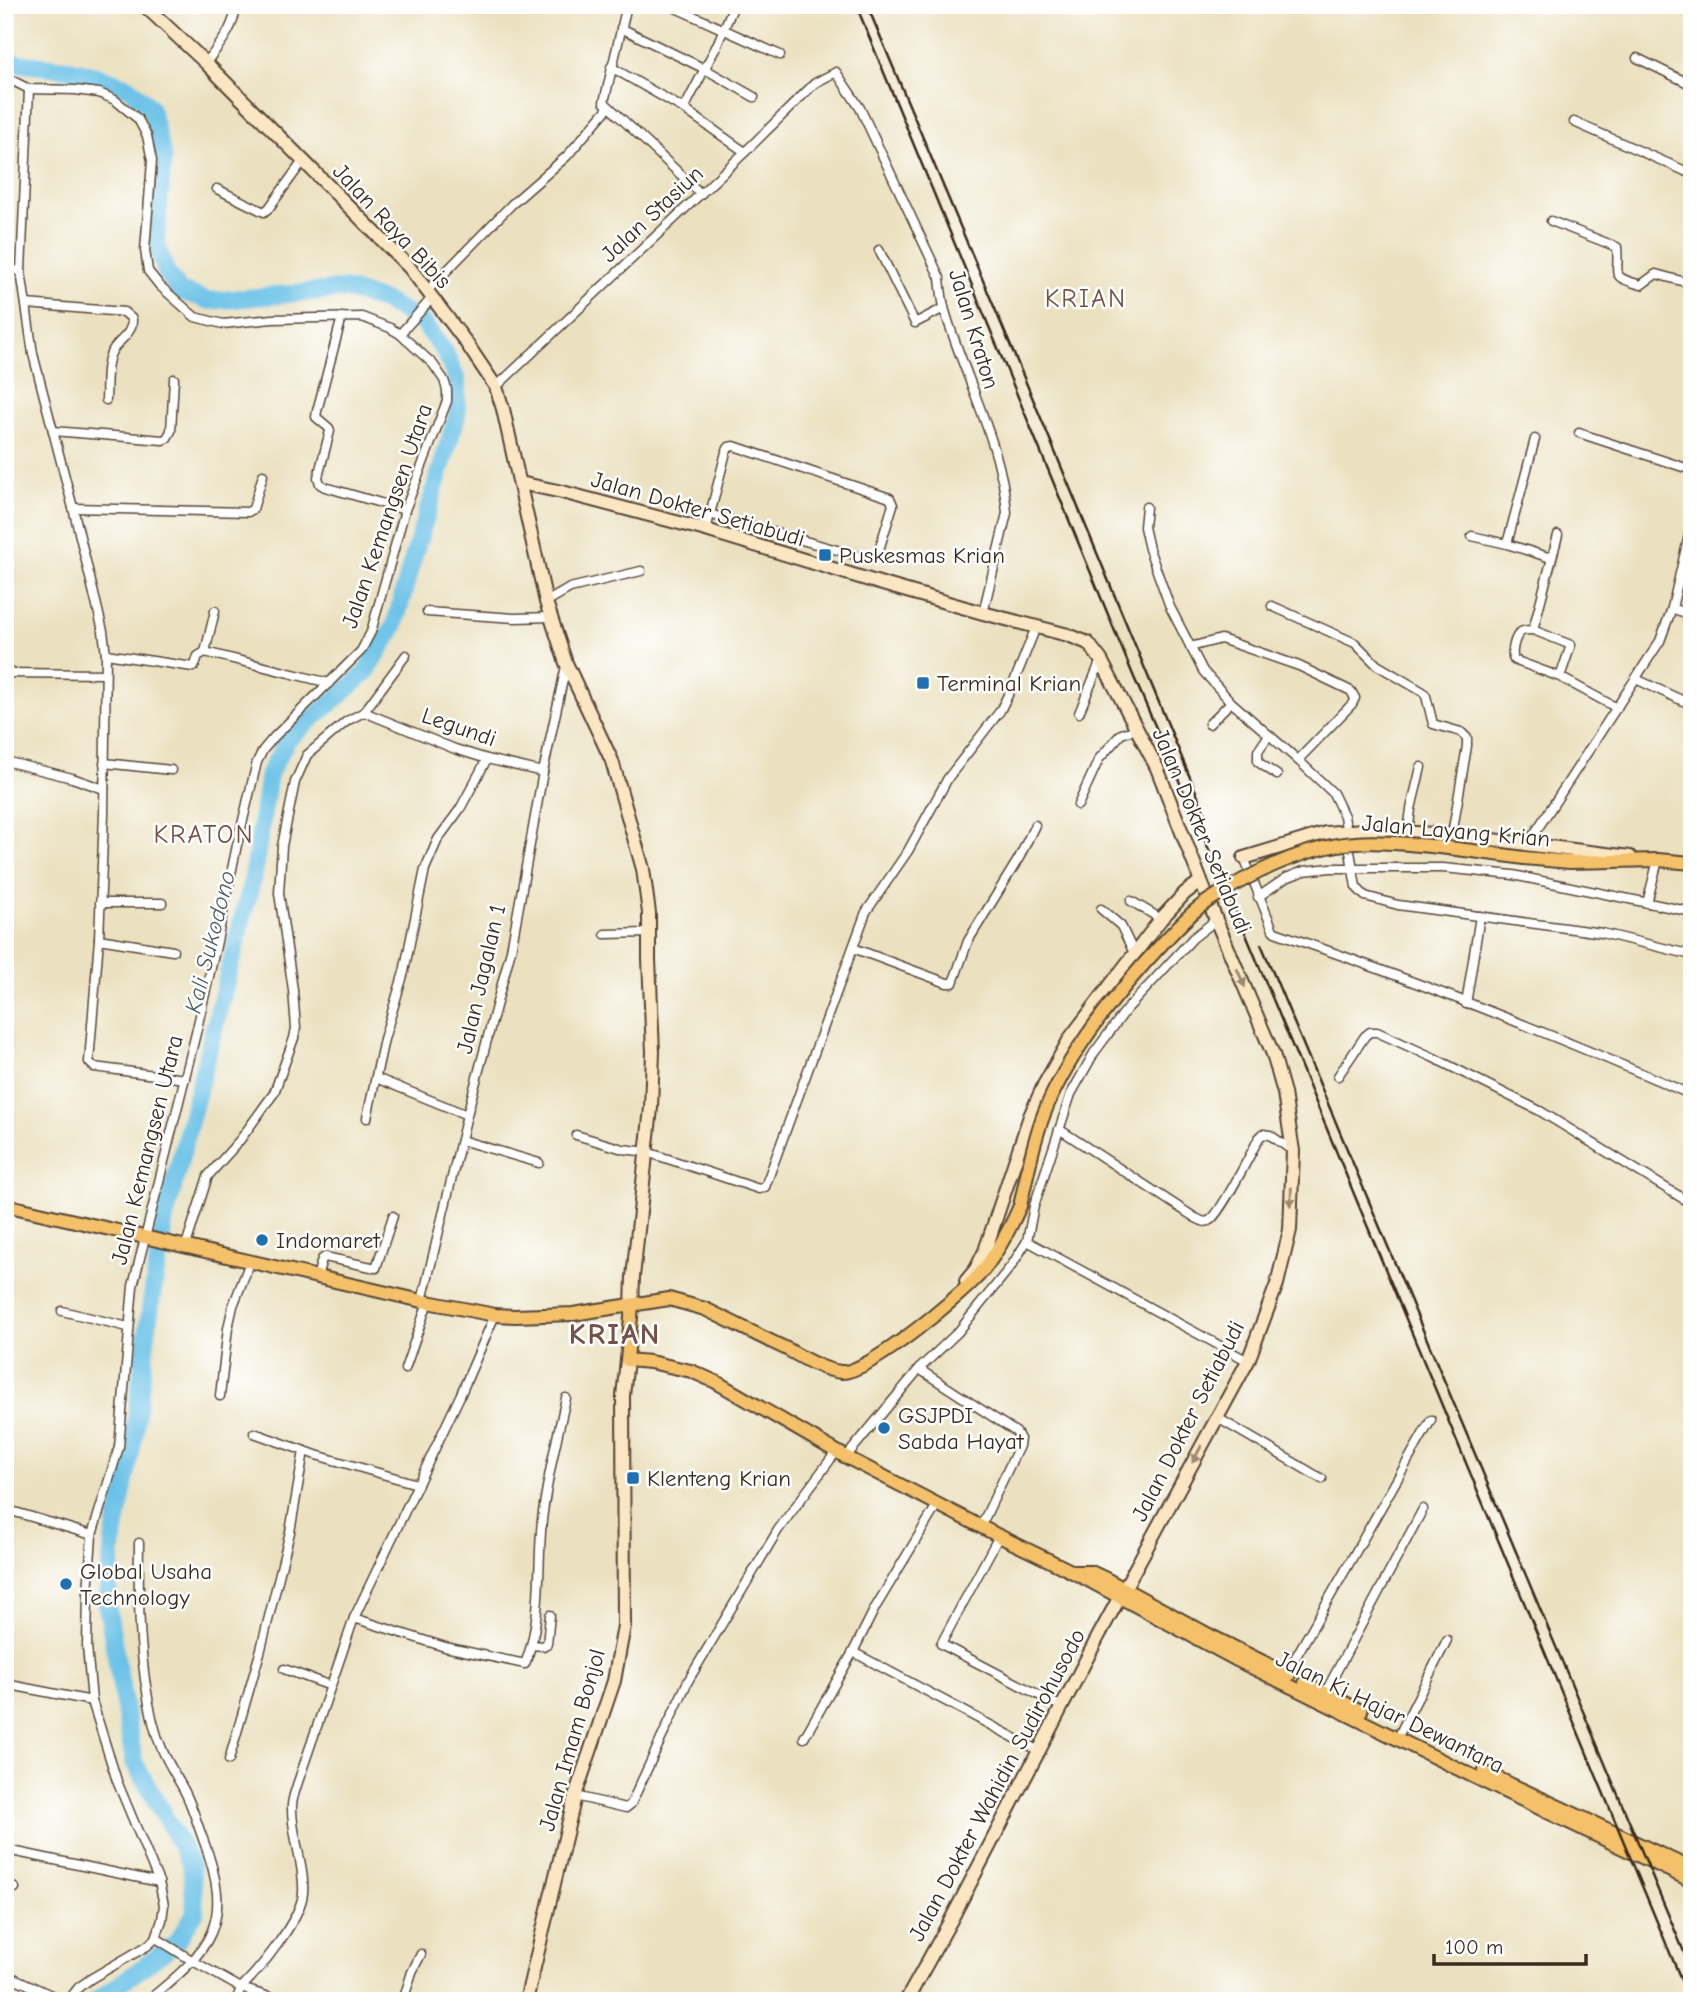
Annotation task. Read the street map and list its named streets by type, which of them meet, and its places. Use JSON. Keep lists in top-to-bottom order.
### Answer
{
  "streets": {
    "main road": [
      "Jalan Raya Bibis",
      "Jalan Dokter Setiabudi",
      "Jalan Layang Krian",
      "Jalan Ki Hajar Dewantara",
      "Jalan Imam Bonjol",
      "Jalan Dokter Wahidin Sudirohusodo"
    ],
    "street": [
      "Jalan Stasiun",
      "Jalan Kraton",
      "Jalan Kemangsen Utara",
      "Legundi",
      "Jalan Jagalan 1"
    ]
  },
  "crossings": [
    ["Jalan Stasiun", "Jalan Raya Bibis"],
    ["Jalan Stasiun", "Jalan Kraton"],
    ["Jalan Raya Bibis", "Jalan Dokter Setiabudi"],
    ["Jalan Raya Bibis", "Jalan Layang Krian"],
    ["Jalan Raya Bibis", "Jalan Jagalan 1"],
    ["Jalan Kraton", "Jalan Dokter Setiabudi"],
    ["Jalan Dokter Setiabudi", "Jalan Ki Hajar Dewantara"],
    ["Jalan Dokter Setiabudi", "Jalan Dokter Wahidin Sudirohusodo"],
    ["Jalan Kemangsen Utara", "Jalan Layang Krian"],
    ["Legundi", "Jalan Jagalan 1"],
    ["Jalan Layang Krian", "Jalan Jagalan 1"],
    ["Jalan Ki Hajar Dewantara", "Jalan Imam Bonjol"],
    ["Jalan Ki Hajar Dewantara", "Jalan Dokter Wahidin Sudirohusodo"]
  ],
  "one_way": ["Jalan Dokter Setiabudi"],
  "districts": ["KRIAN", "KRATON", "KRIAN"],
  "water": ["Kali Sukodono"],
  "places": {
    "transit": ["Puskesmas Krian", "Terminal Krian", "Klenteng Krian"],
    "other": ["Indomaret", "GSJPDI Sabda Hayat", "Global Usaha Technology"]
  },
  "scale_bar": "100 m"
}
